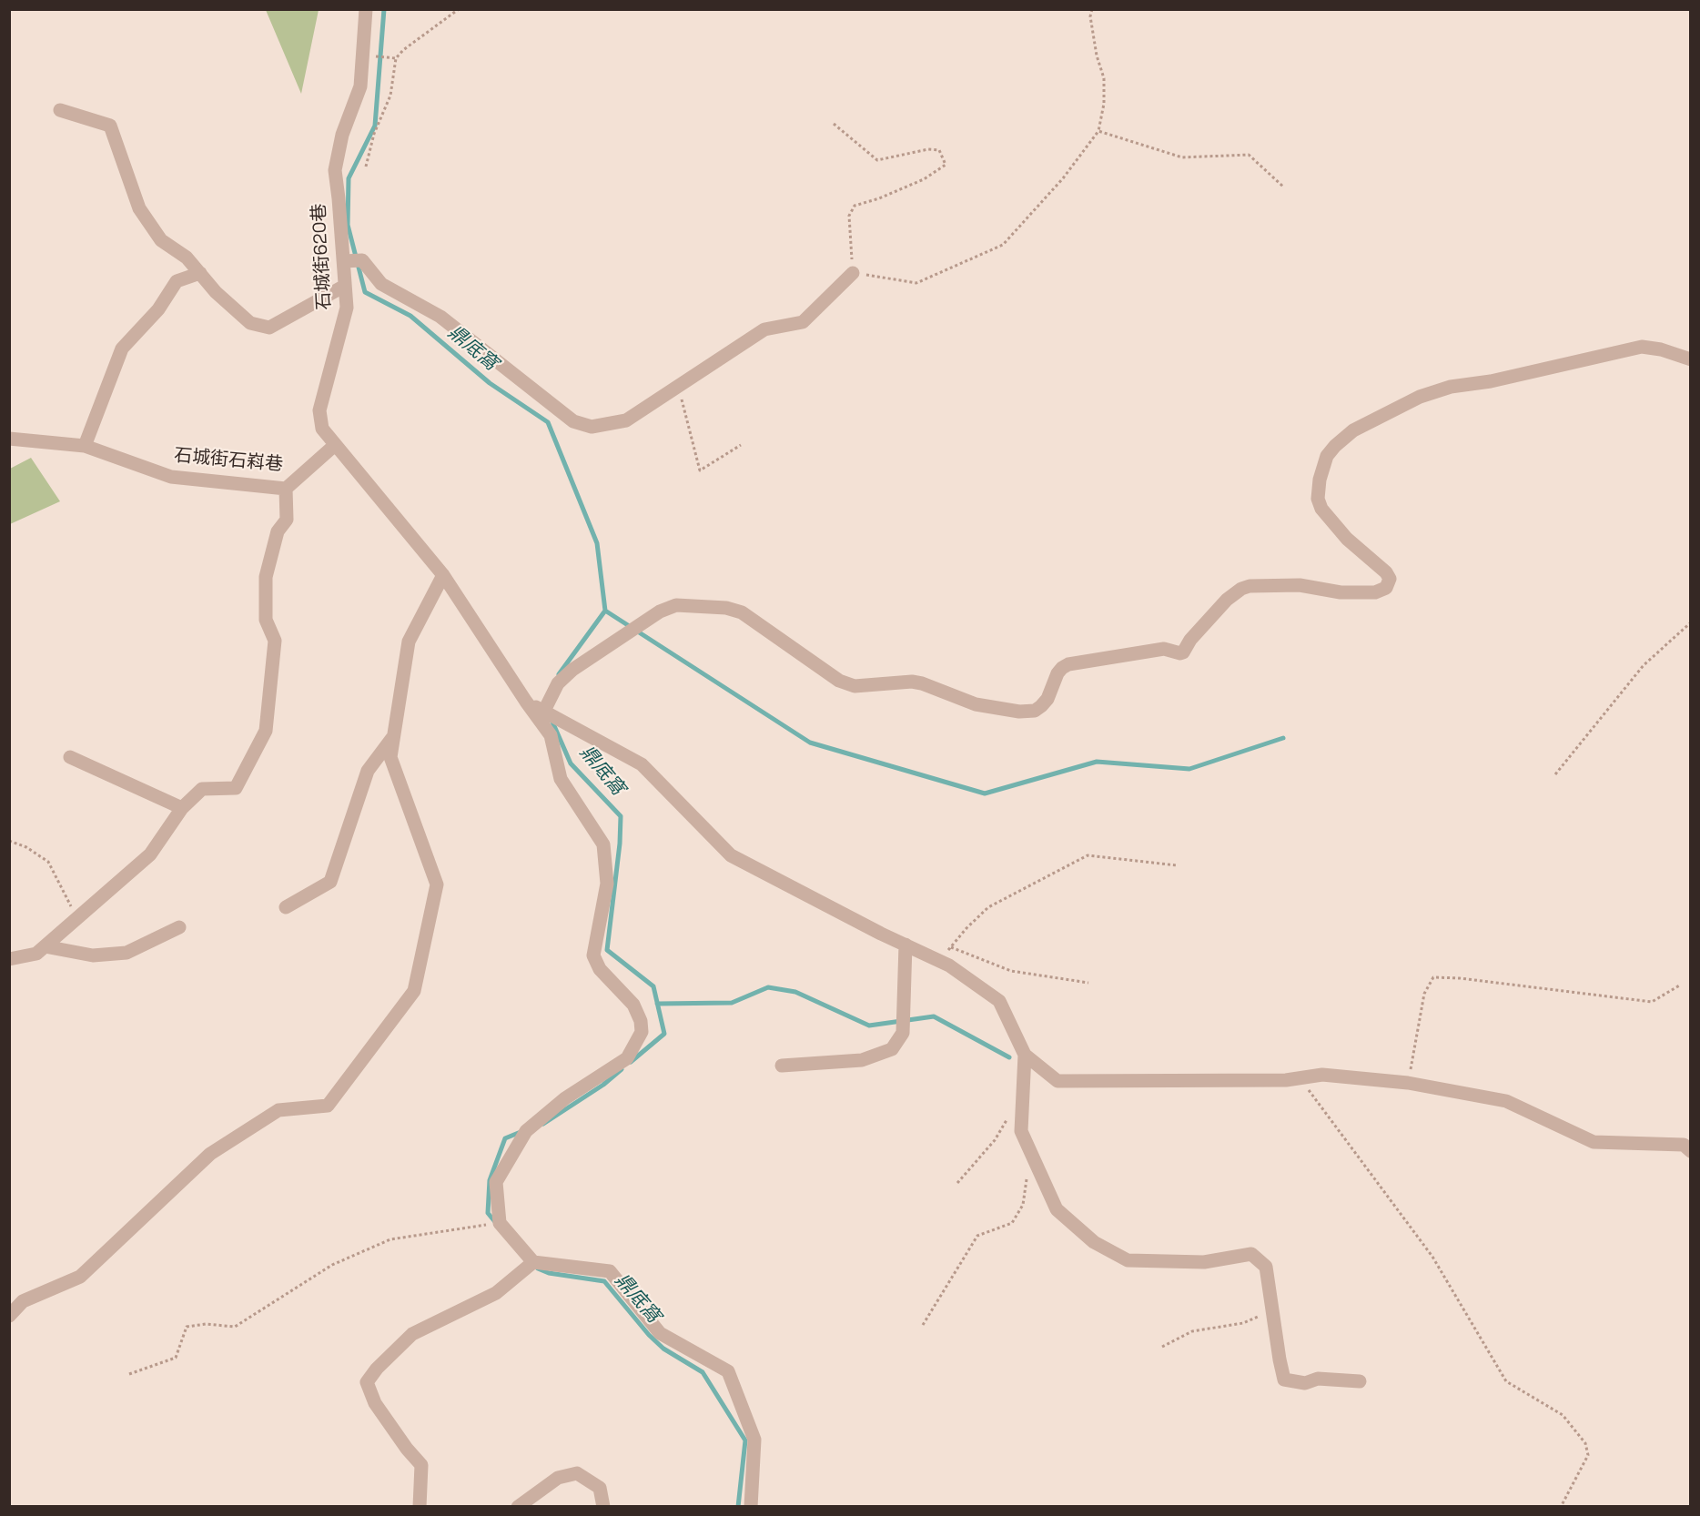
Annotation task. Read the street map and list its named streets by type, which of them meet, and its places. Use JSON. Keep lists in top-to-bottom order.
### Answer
{
  "streets": {
    "street": ["石城街620巷", "石城街石嵙巷"]
  },
  "crossings": [
    ["石城街620巷", "石城街石嵙巷"]
  ],
  "water": ["鼎底窩"]
}
